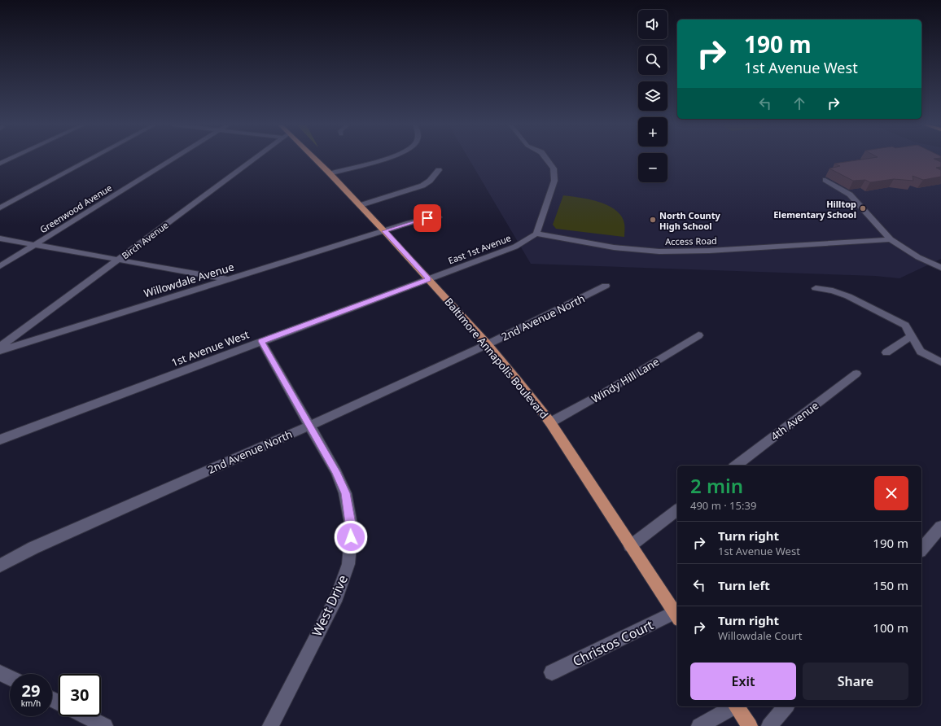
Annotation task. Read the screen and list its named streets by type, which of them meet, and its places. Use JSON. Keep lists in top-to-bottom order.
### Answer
{
  "streets": {
    "main road": ["Baltimore Annapolis Boulevard"],
    "street": [
      "Greenwood Avenue",
      "Birch Avenue",
      "Access Road",
      "East 1st Avenue",
      "Willowdale Avenue",
      "2nd Avenue North",
      "1st Avenue West",
      "Windy Hill Lane",
      "4th Avenue",
      "West Drive",
      "Christos Court"
    ]
  },
  "crossings": [
    ["Access Road", "East 1st Avenue"],
    ["East 1st Avenue", "1st Avenue West"],
    ["East 1st Avenue", "Baltimore Annapolis Boulevard"],
    ["Willowdale Avenue", "Baltimore Annapolis Boulevard"],
    ["2nd Avenue North", "Baltimore Annapolis Boulevard"],
    ["2nd Avenue North", "West Drive"],
    ["1st Avenue West", "Baltimore Annapolis Boulevard"],
    ["1st Avenue West", "West Drive"],
    ["Baltimore Annapolis Boulevard", "Windy Hill Lane"],
    ["Baltimore Annapolis Boulevard", "Christos Court"]
  ],
  "places": ["Hilltop Elementary School", "North County High School"],
  "page": {
    "map_buttons": ["+", "−"],
    "turn": ["190 m", "1st Avenue West"],
    "heading": ["2 min", "490 m · 15:39"],
    "list": [
      {
        "name": "Turn right",
        "note": "1st Avenue West",
        "value": "190 m"
      },
      {
        "name": "Turn left",
        "value": "150 m"
      },
      {
        "name": "Turn right",
        "note": "Willowdale Court",
        "value": "100 m"
      }
    ],
    "buttons": ["Exit", "Share"],
    "speed": "29 km/h",
    "limit": "30"
  }
}
